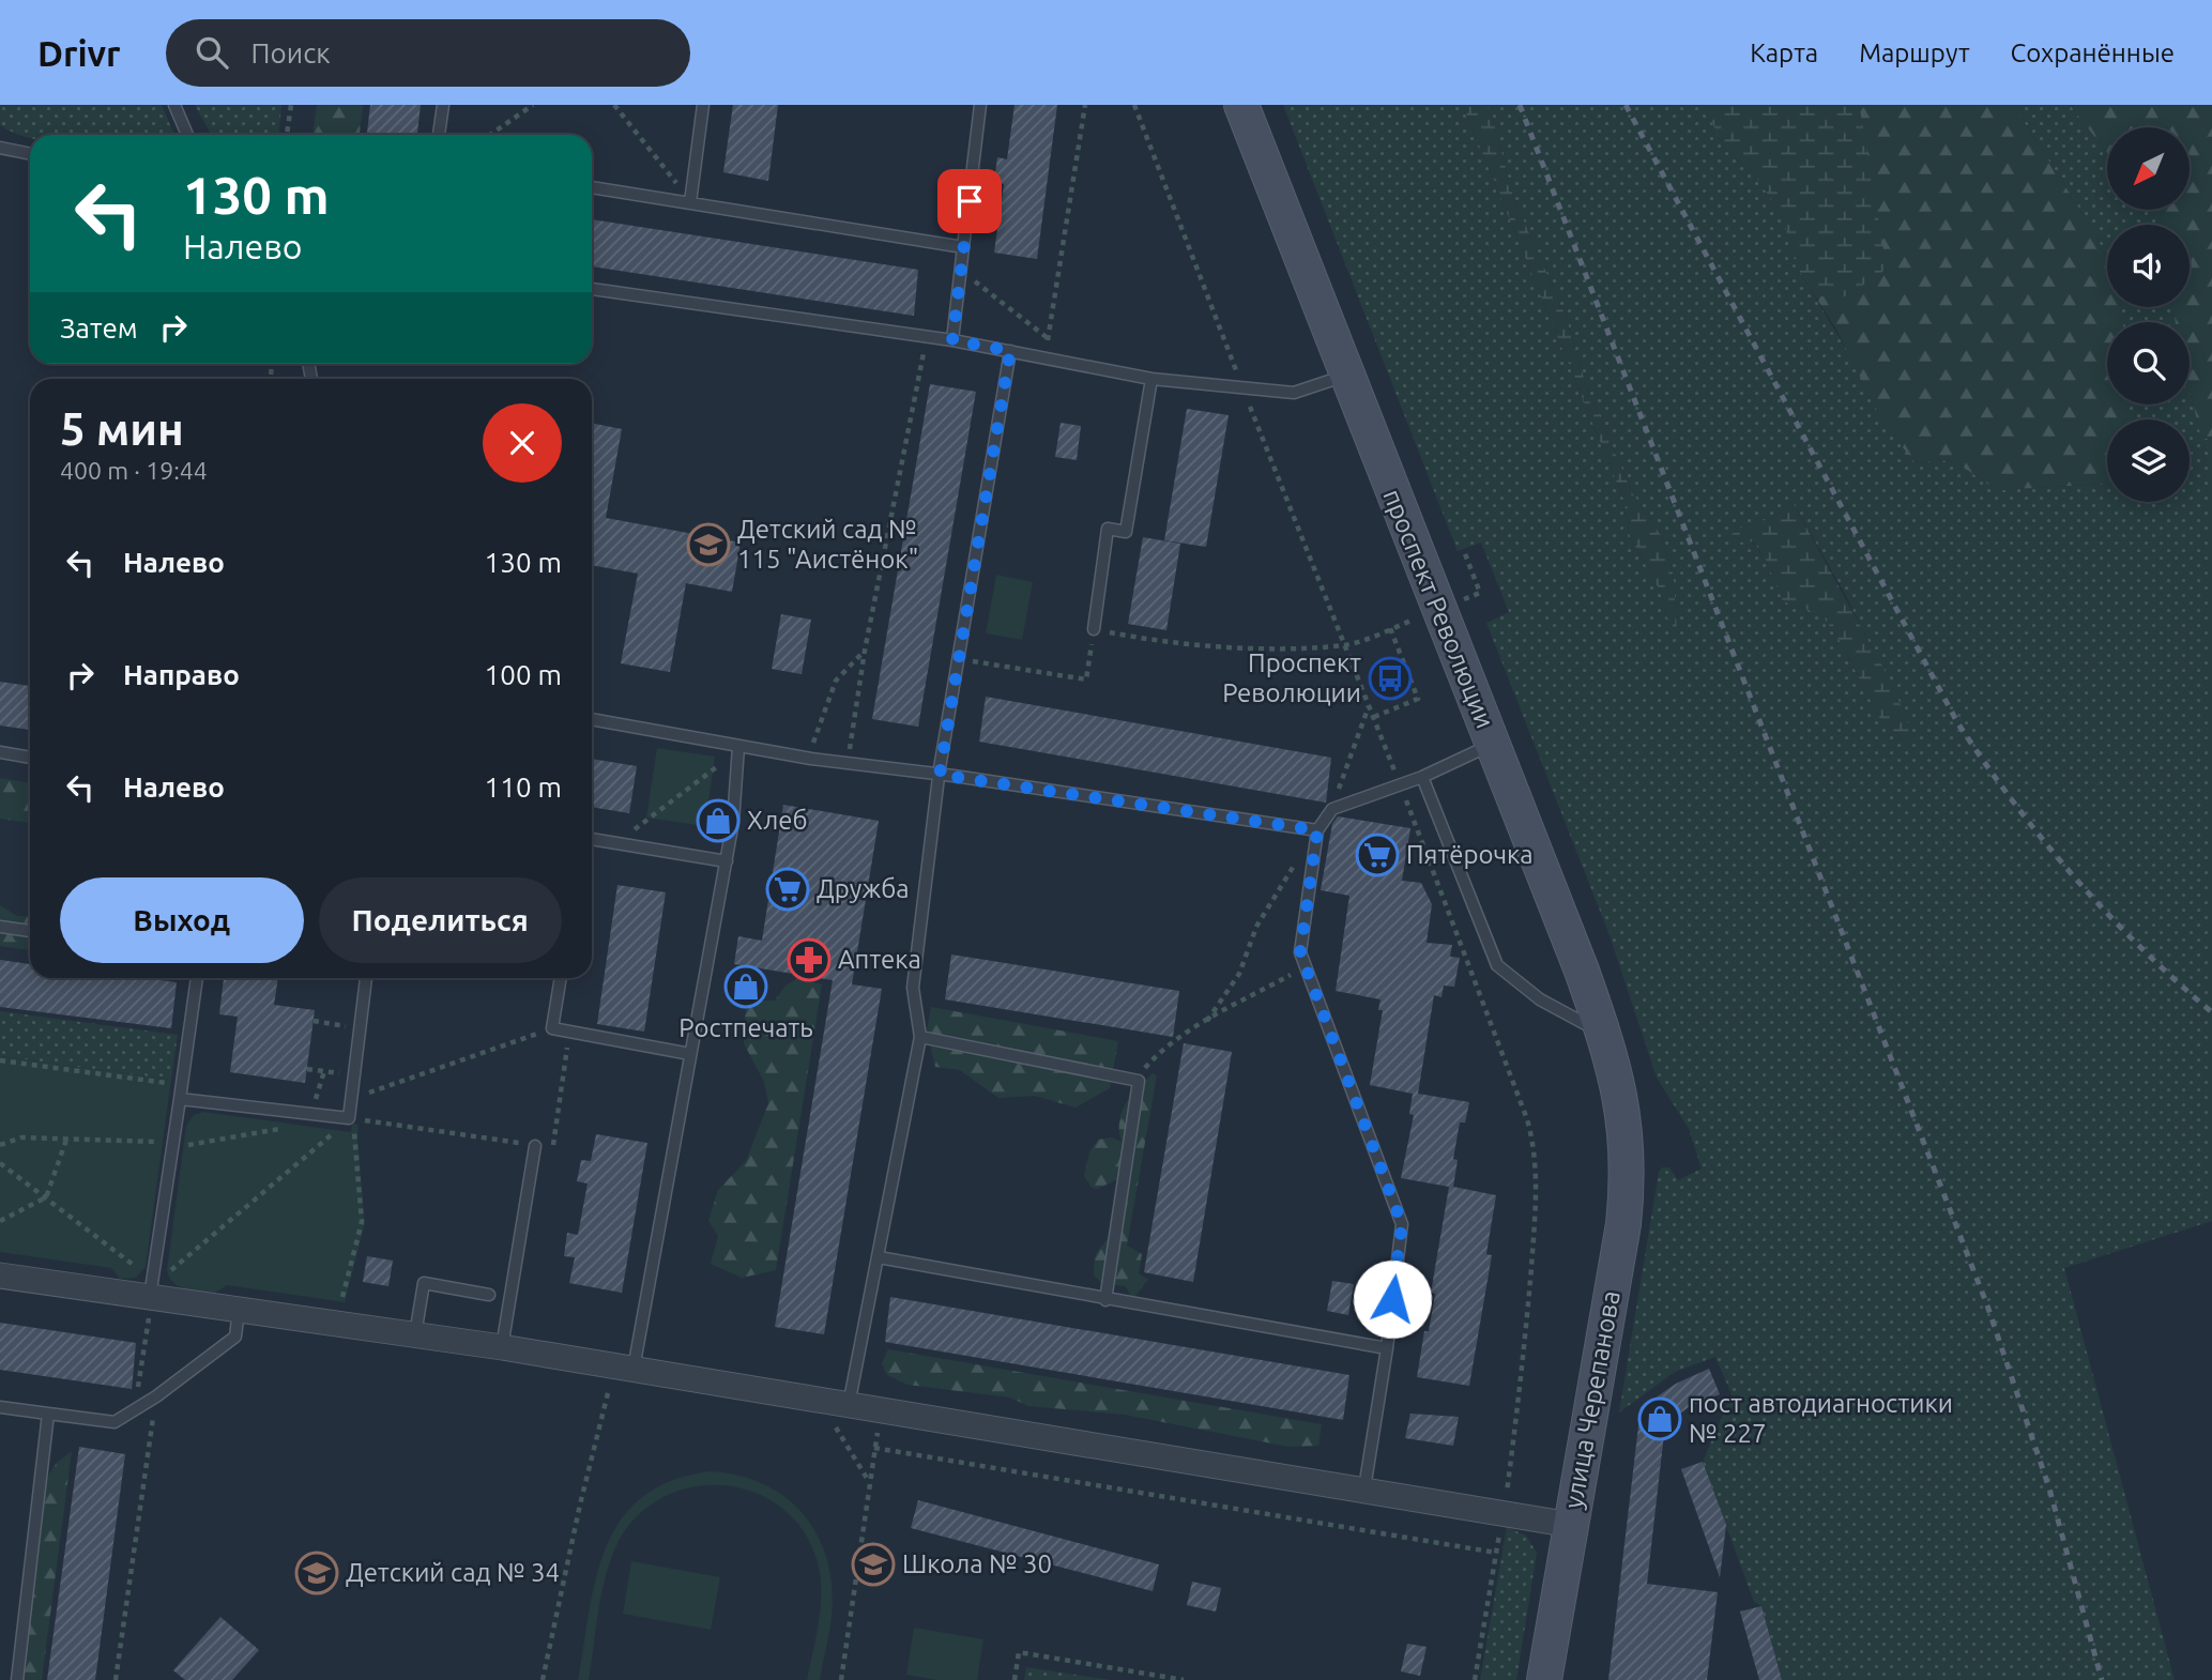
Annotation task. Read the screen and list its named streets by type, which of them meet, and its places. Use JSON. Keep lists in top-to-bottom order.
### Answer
{
  "streets": {
    "main road": ["проспект Революции", "улица Черепанова"]
  },
  "crossings": [
    ["проспект Революции", "улица Черепанова"]
  ],
  "places": {
    "school or university": ["Детский сад № 115 \"Аистёнок\"", "Школа № 30", "Детский сад № 34"],
    "bus stop": ["Проспект Революции"],
    "shop": ["Хлеб", "Ростпечать", "пост автодиагностики № 227"],
    "supermarket": ["Пятёрочка", "Дружба"],
    "pharmacy": ["Аптека"]
  },
  "north": "bottom left",
  "page": {
    "header": "Drivr",
    "search": "Поиск",
    "nav": ["Карта", "Маршрут", "Сохранённые"],
    "turn": ["130 m", "Налево"],
    "then": "Затем",
    "heading": ["5 мин", "400 m · 19:44"],
    "list": [
      {
        "name": "Налево",
        "value": "130 m"
      },
      {
        "name": "Направо",
        "value": "100 m"
      },
      {
        "name": "Налево",
        "value": "110 m"
      }
    ],
    "buttons": ["Выход", "Поделиться"]
  }
}
